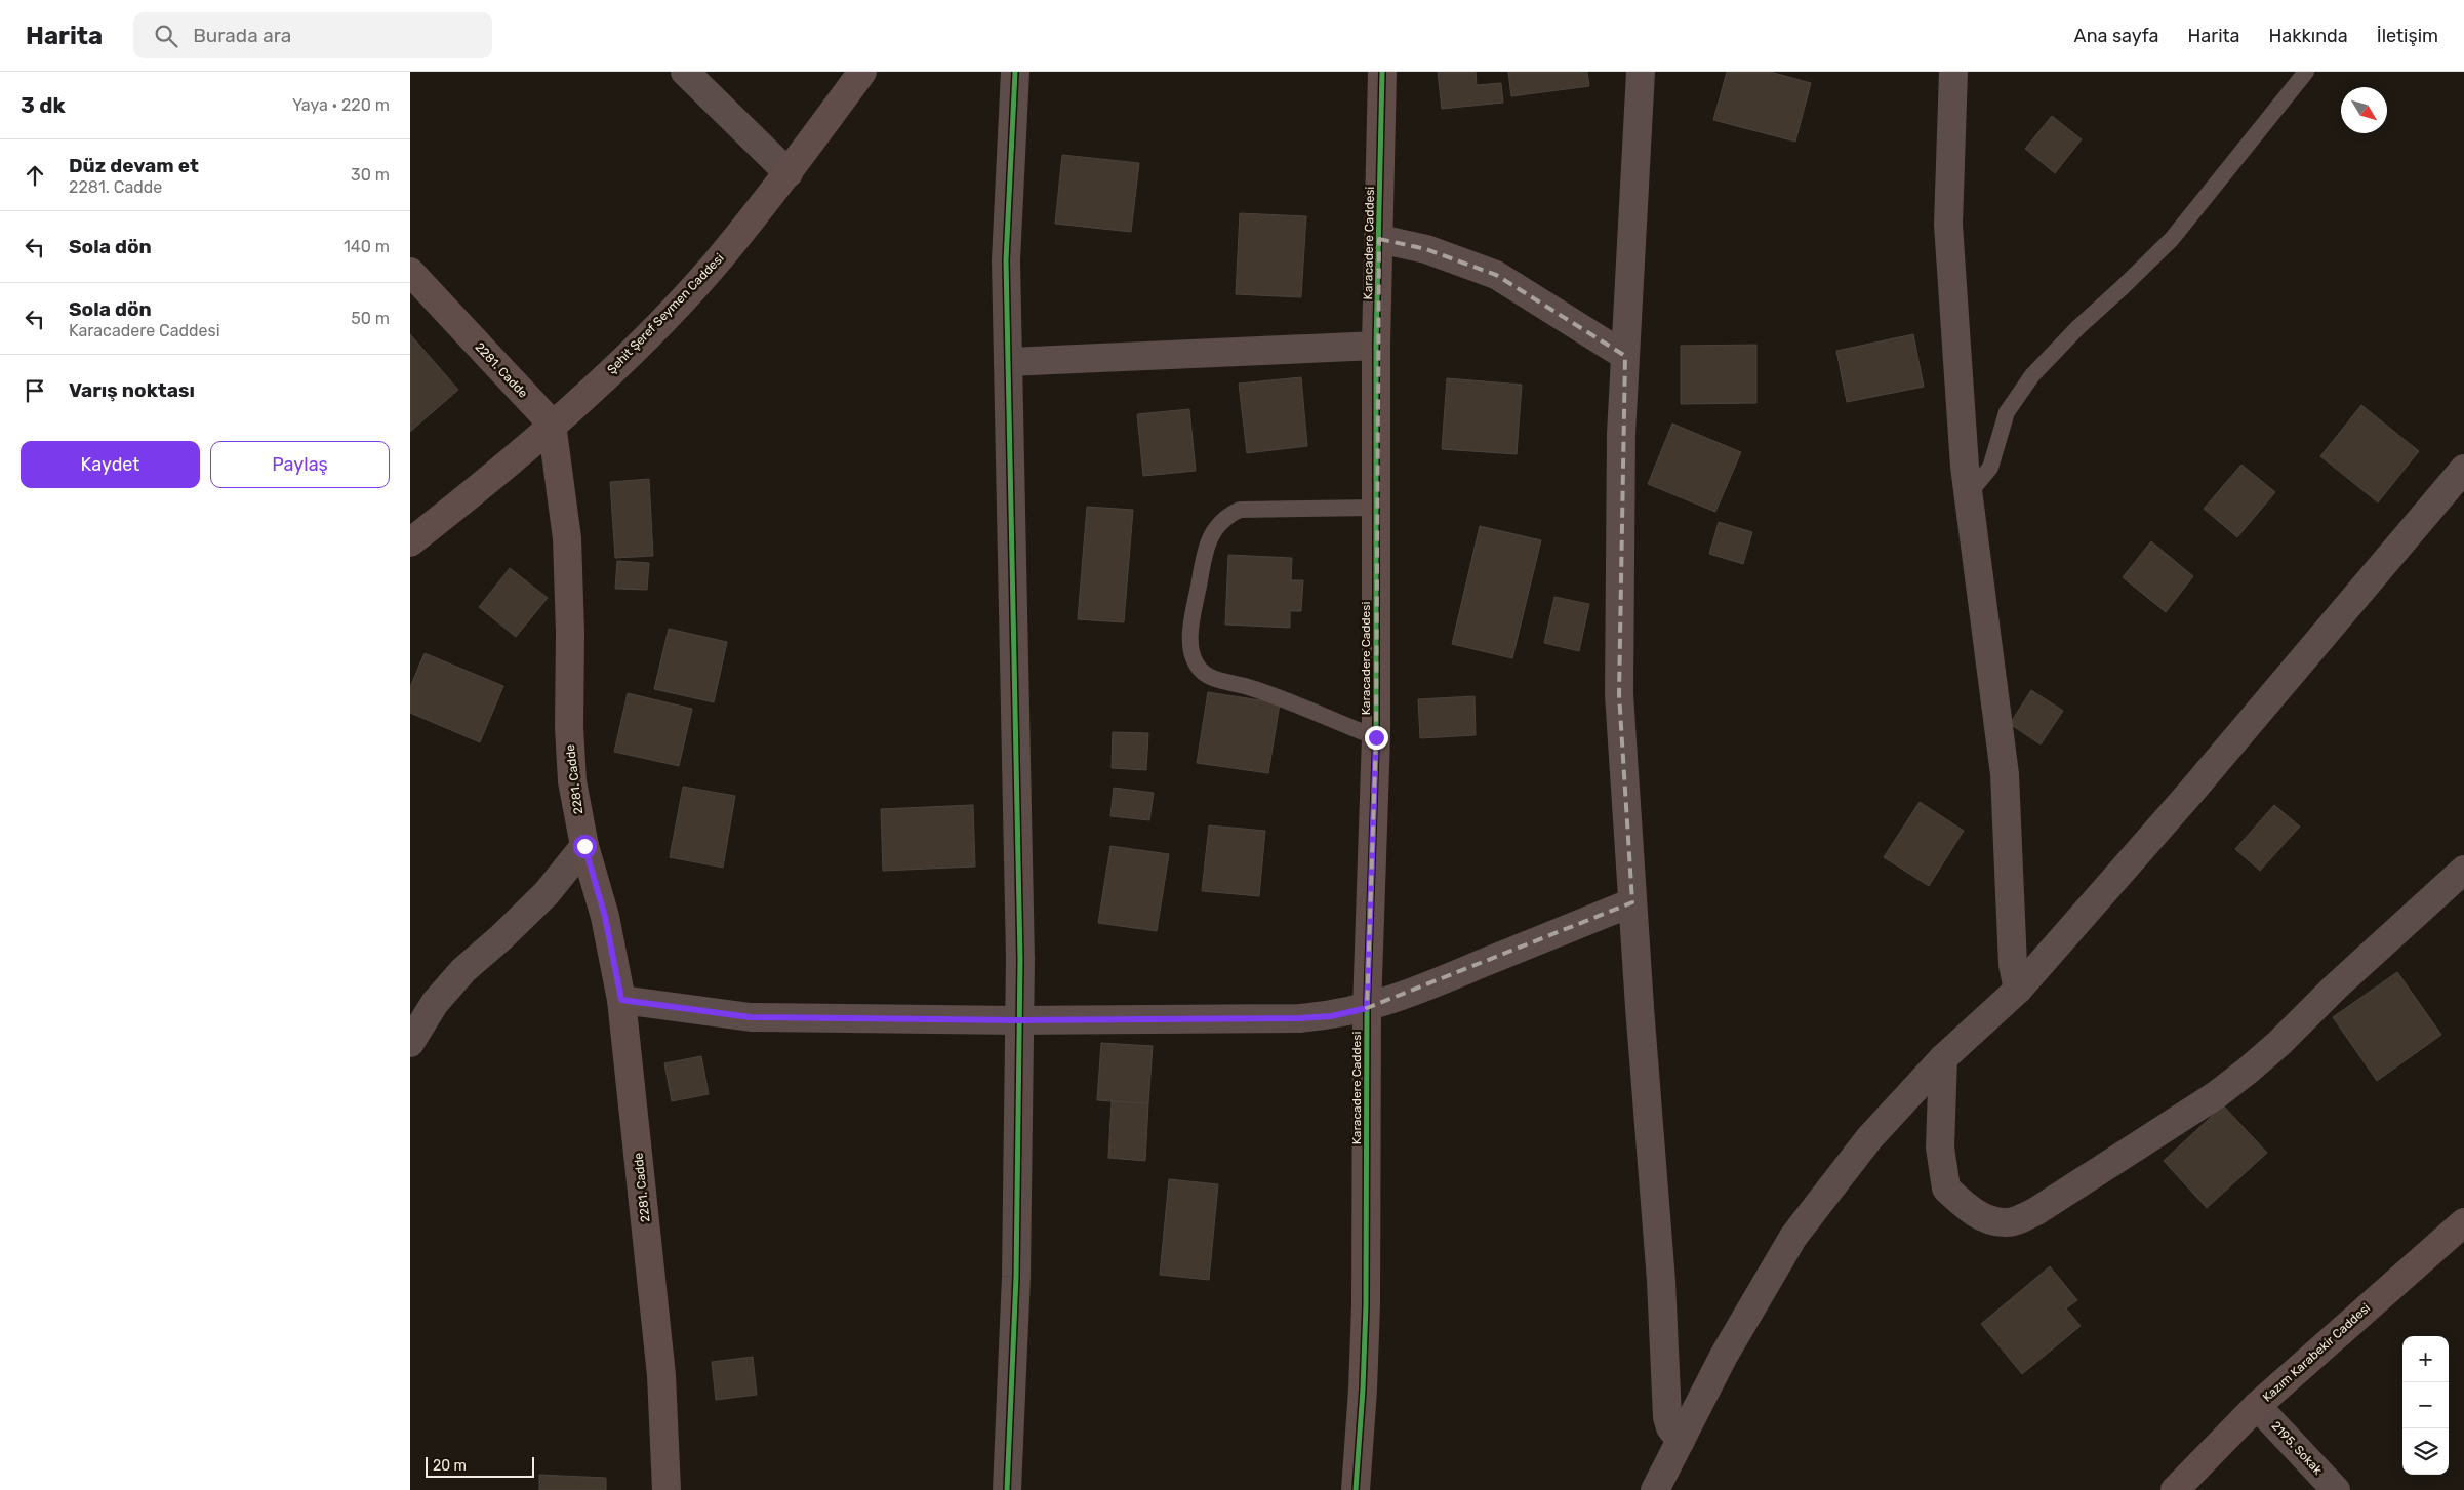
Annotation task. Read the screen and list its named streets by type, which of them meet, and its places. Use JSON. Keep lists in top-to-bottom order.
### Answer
{
  "streets": {
    "street": [
      "Karacadere Caddesi",
      "Şehit Şeref Seymen Caddesi",
      "2281. Cadde",
      "Kazım Karabekir Caddesi",
      "2195. Sokak"
    ]
  },
  "crossings": [
    ["Şehit Şeref Seymen Caddesi", "2281. Cadde"],
    ["Kazım Karabekir Caddesi", "2195. Sokak"]
  ],
  "scale_bar": "20 m",
  "north": "bottom right",
  "page": {
    "header": "Harita",
    "search": "Burada ara",
    "nav": [
      "Ana sayfa",
      "Harita",
      "Hakkında",
      "İletişim"
    ],
    "heading": ["3 dk", "Yaya · 220 m"],
    "list": [
      ["Düz devam et", "2281. Cadde", "30 m"],
      ["Sola dön", "140 m"],
      ["Sola dön", "Karacadere Caddesi", "50 m"],
      "Varış noktası"
    ],
    "buttons": ["Kaydet", "Paylaş"],
    "map_buttons": ["+", "−"],
    "scale": "20 m"
  }
}
